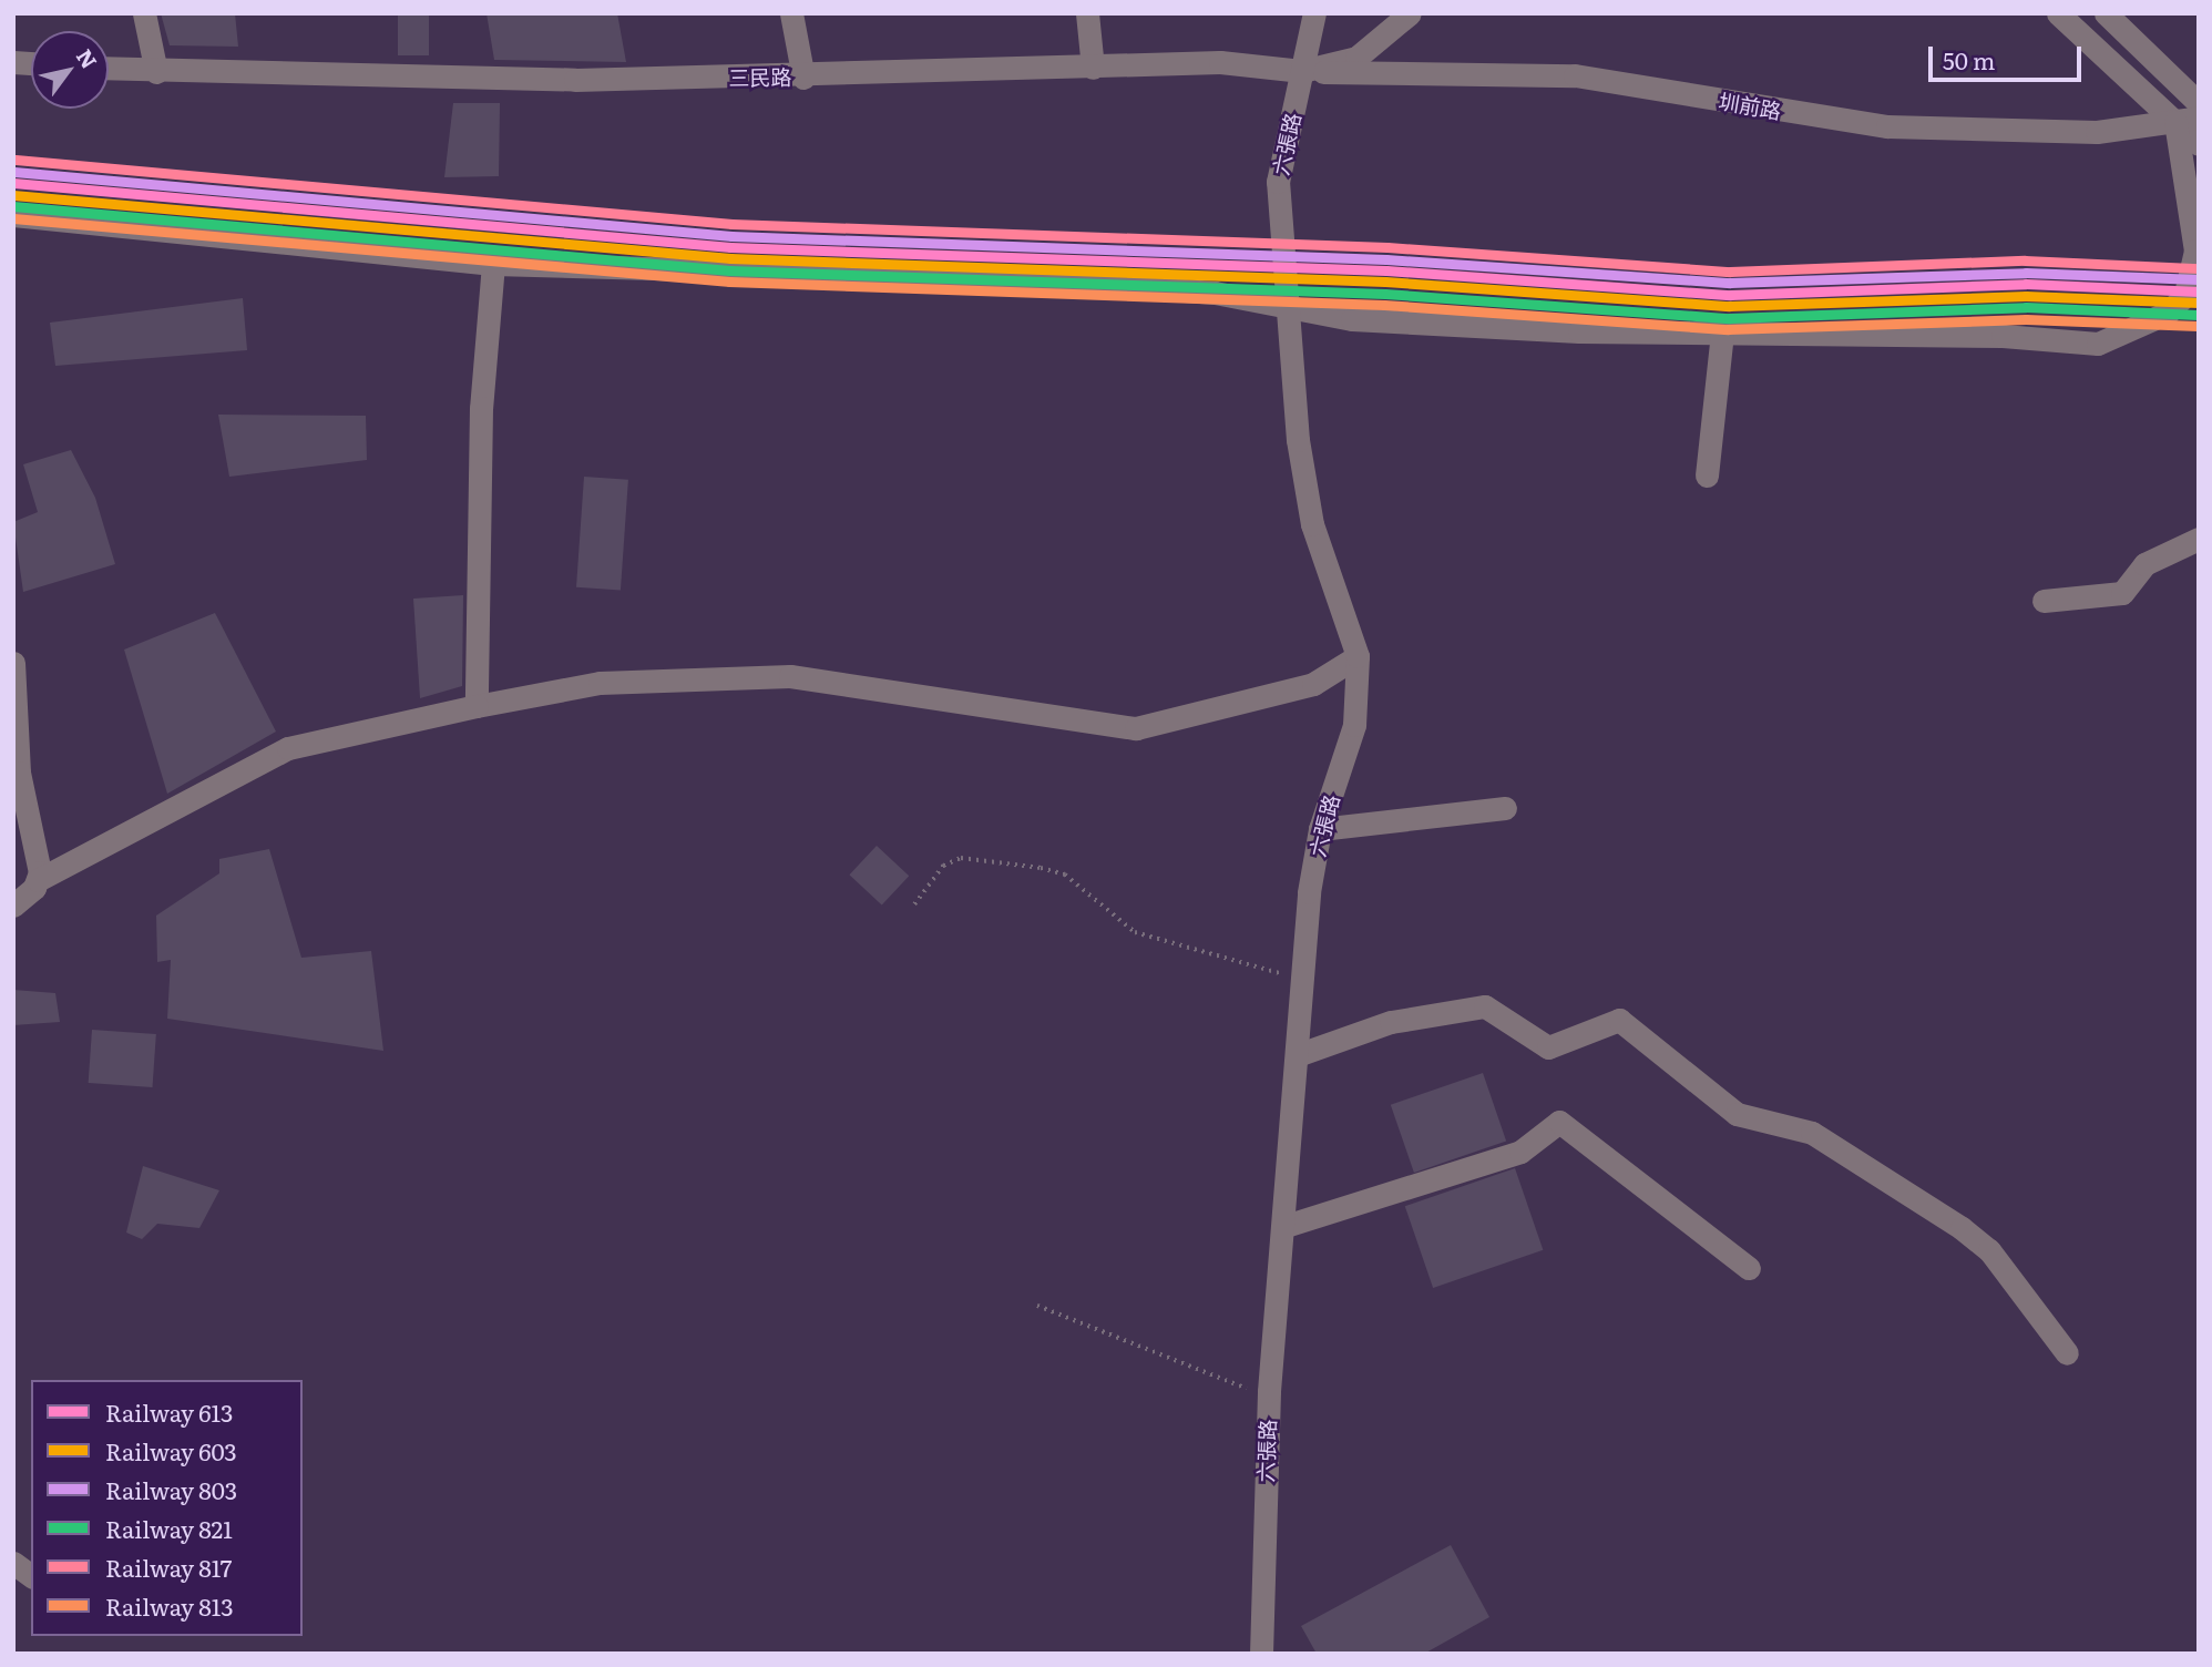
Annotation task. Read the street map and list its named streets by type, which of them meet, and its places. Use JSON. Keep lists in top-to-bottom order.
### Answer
{
  "streets": {
    "street": ["三民路", "圳前路", "六張路"]
  },
  "crossings": [
    ["三民路", "圳前路"],
    ["三民路", "六張路"],
    ["圳前路", "六張路"]
  ],
  "lines": [
    "rail line 817",
    "rail line 803",
    "rail line 613",
    "rail line 603",
    "rail line 821",
    "rail line 813"
  ],
  "legend": [
    "Railway 613",
    "Railway 603",
    "Railway 803",
    "Railway 821",
    "Railway 817",
    "Railway 813"
  ],
  "scale_bar": "50 m",
  "north": "top right"
}
